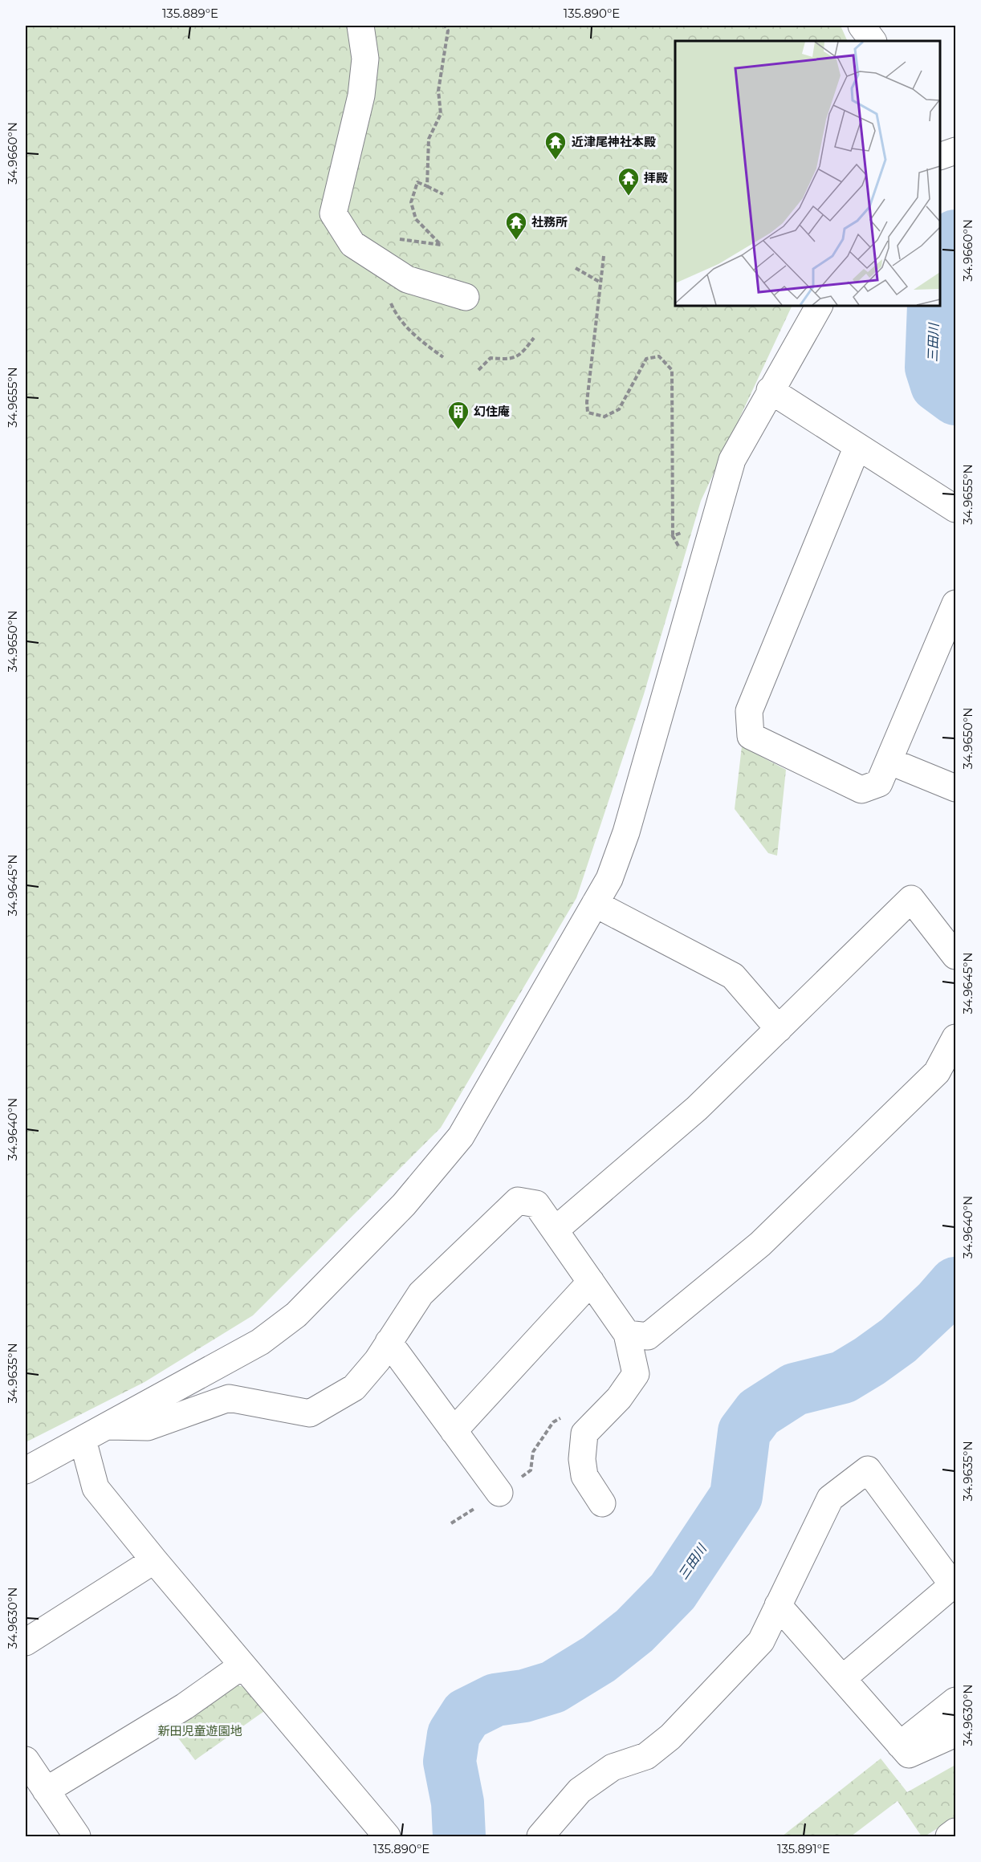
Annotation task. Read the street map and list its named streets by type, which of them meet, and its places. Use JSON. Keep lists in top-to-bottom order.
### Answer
{
  "water": ["三田川"],
  "parks": ["新田児童遊園地"],
  "places": {
    "temple": ["近津尾神社本殿", "拝殿", "社務所"],
    "building": ["幻住庵"]
  },
  "coordinates": [
    "135.889°E",
    "135.890°E",
    "34.9660°N",
    "34.9655°N",
    "34.9650°N",
    "34.9645°N",
    "34.9640°N",
    "34.9635°N",
    "34.9630°N",
    "135.891°E"
  ]
}
